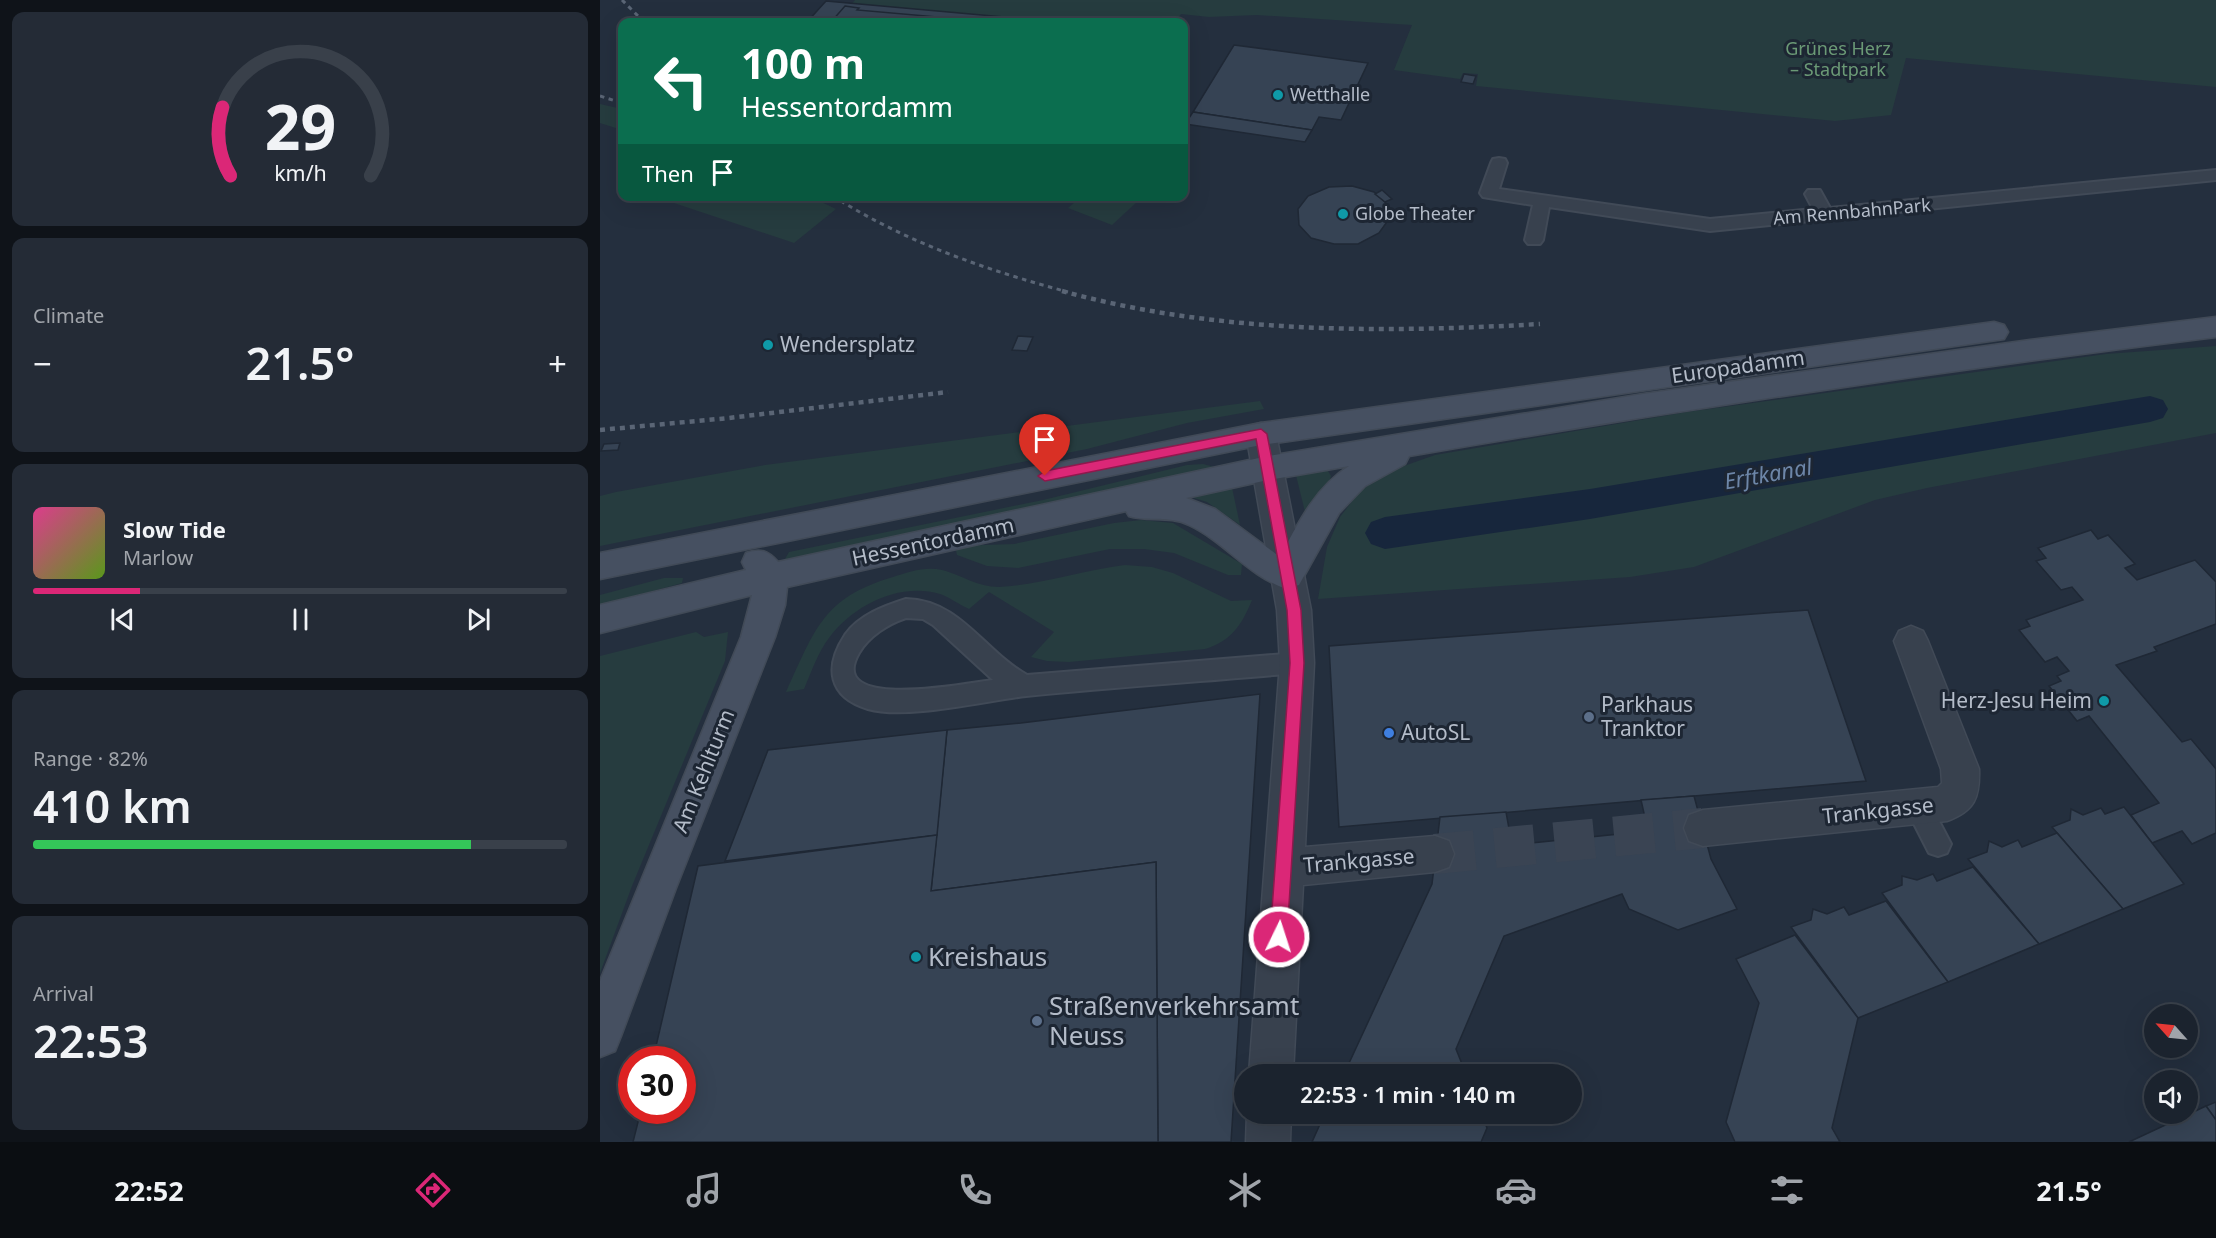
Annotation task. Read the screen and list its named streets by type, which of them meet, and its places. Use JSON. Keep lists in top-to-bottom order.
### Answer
{
  "streets": {
    "main road": ["Europadamm", "Hessentordamm", "Am Kehlturm"],
    "street": ["Trankgasse"],
    "lane": ["Am RennbahnPark"]
  },
  "crossings": [
    ["Europadamm", "Hessentordamm"],
    ["Hessentordamm", "Am Kehlturm"]
  ],
  "water": ["Erftkanal"],
  "parks": ["Grünes Herz – Stadtpark"],
  "places": [
    "Wetthalle",
    "Globe Theater",
    "Wendersplatz",
    "Herz-Jesu Heim",
    "Parkhaus Tranktor",
    "AutoSL",
    "Kreishaus",
    "Straßenverkehrsamt Neuss"
  ],
  "north": "top left",
  "page": {
    "turn": ["100 m", "Hessentordamm"],
    "then": "Then",
    "tile": [
      "Climate",
      ["Range · 82%", "410 km"],
      ["Arrival", "22:53"]
    ],
    "heat": ["−", "21.5°", "+"],
    "song": ["Slow Tide", "Marlow"],
    "limit": "30",
    "trip": "22:53 · 1 min · 140 m",
    "tabs": ["22:52", "21.5°"],
    "gauge": ["29", "km/h"]
  }
}
